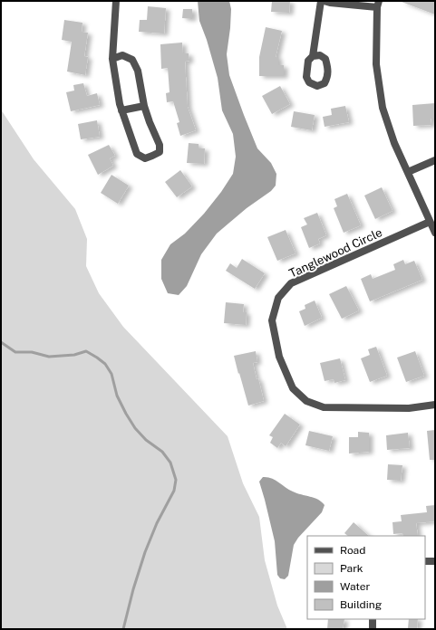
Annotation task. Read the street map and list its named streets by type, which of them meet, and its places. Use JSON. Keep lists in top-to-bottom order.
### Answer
{
  "streets": {
    "street": ["Tanglewood Circle"]
  },
  "legend": [
    "Road",
    "Park",
    "Water",
    "Building"
  ]
}
